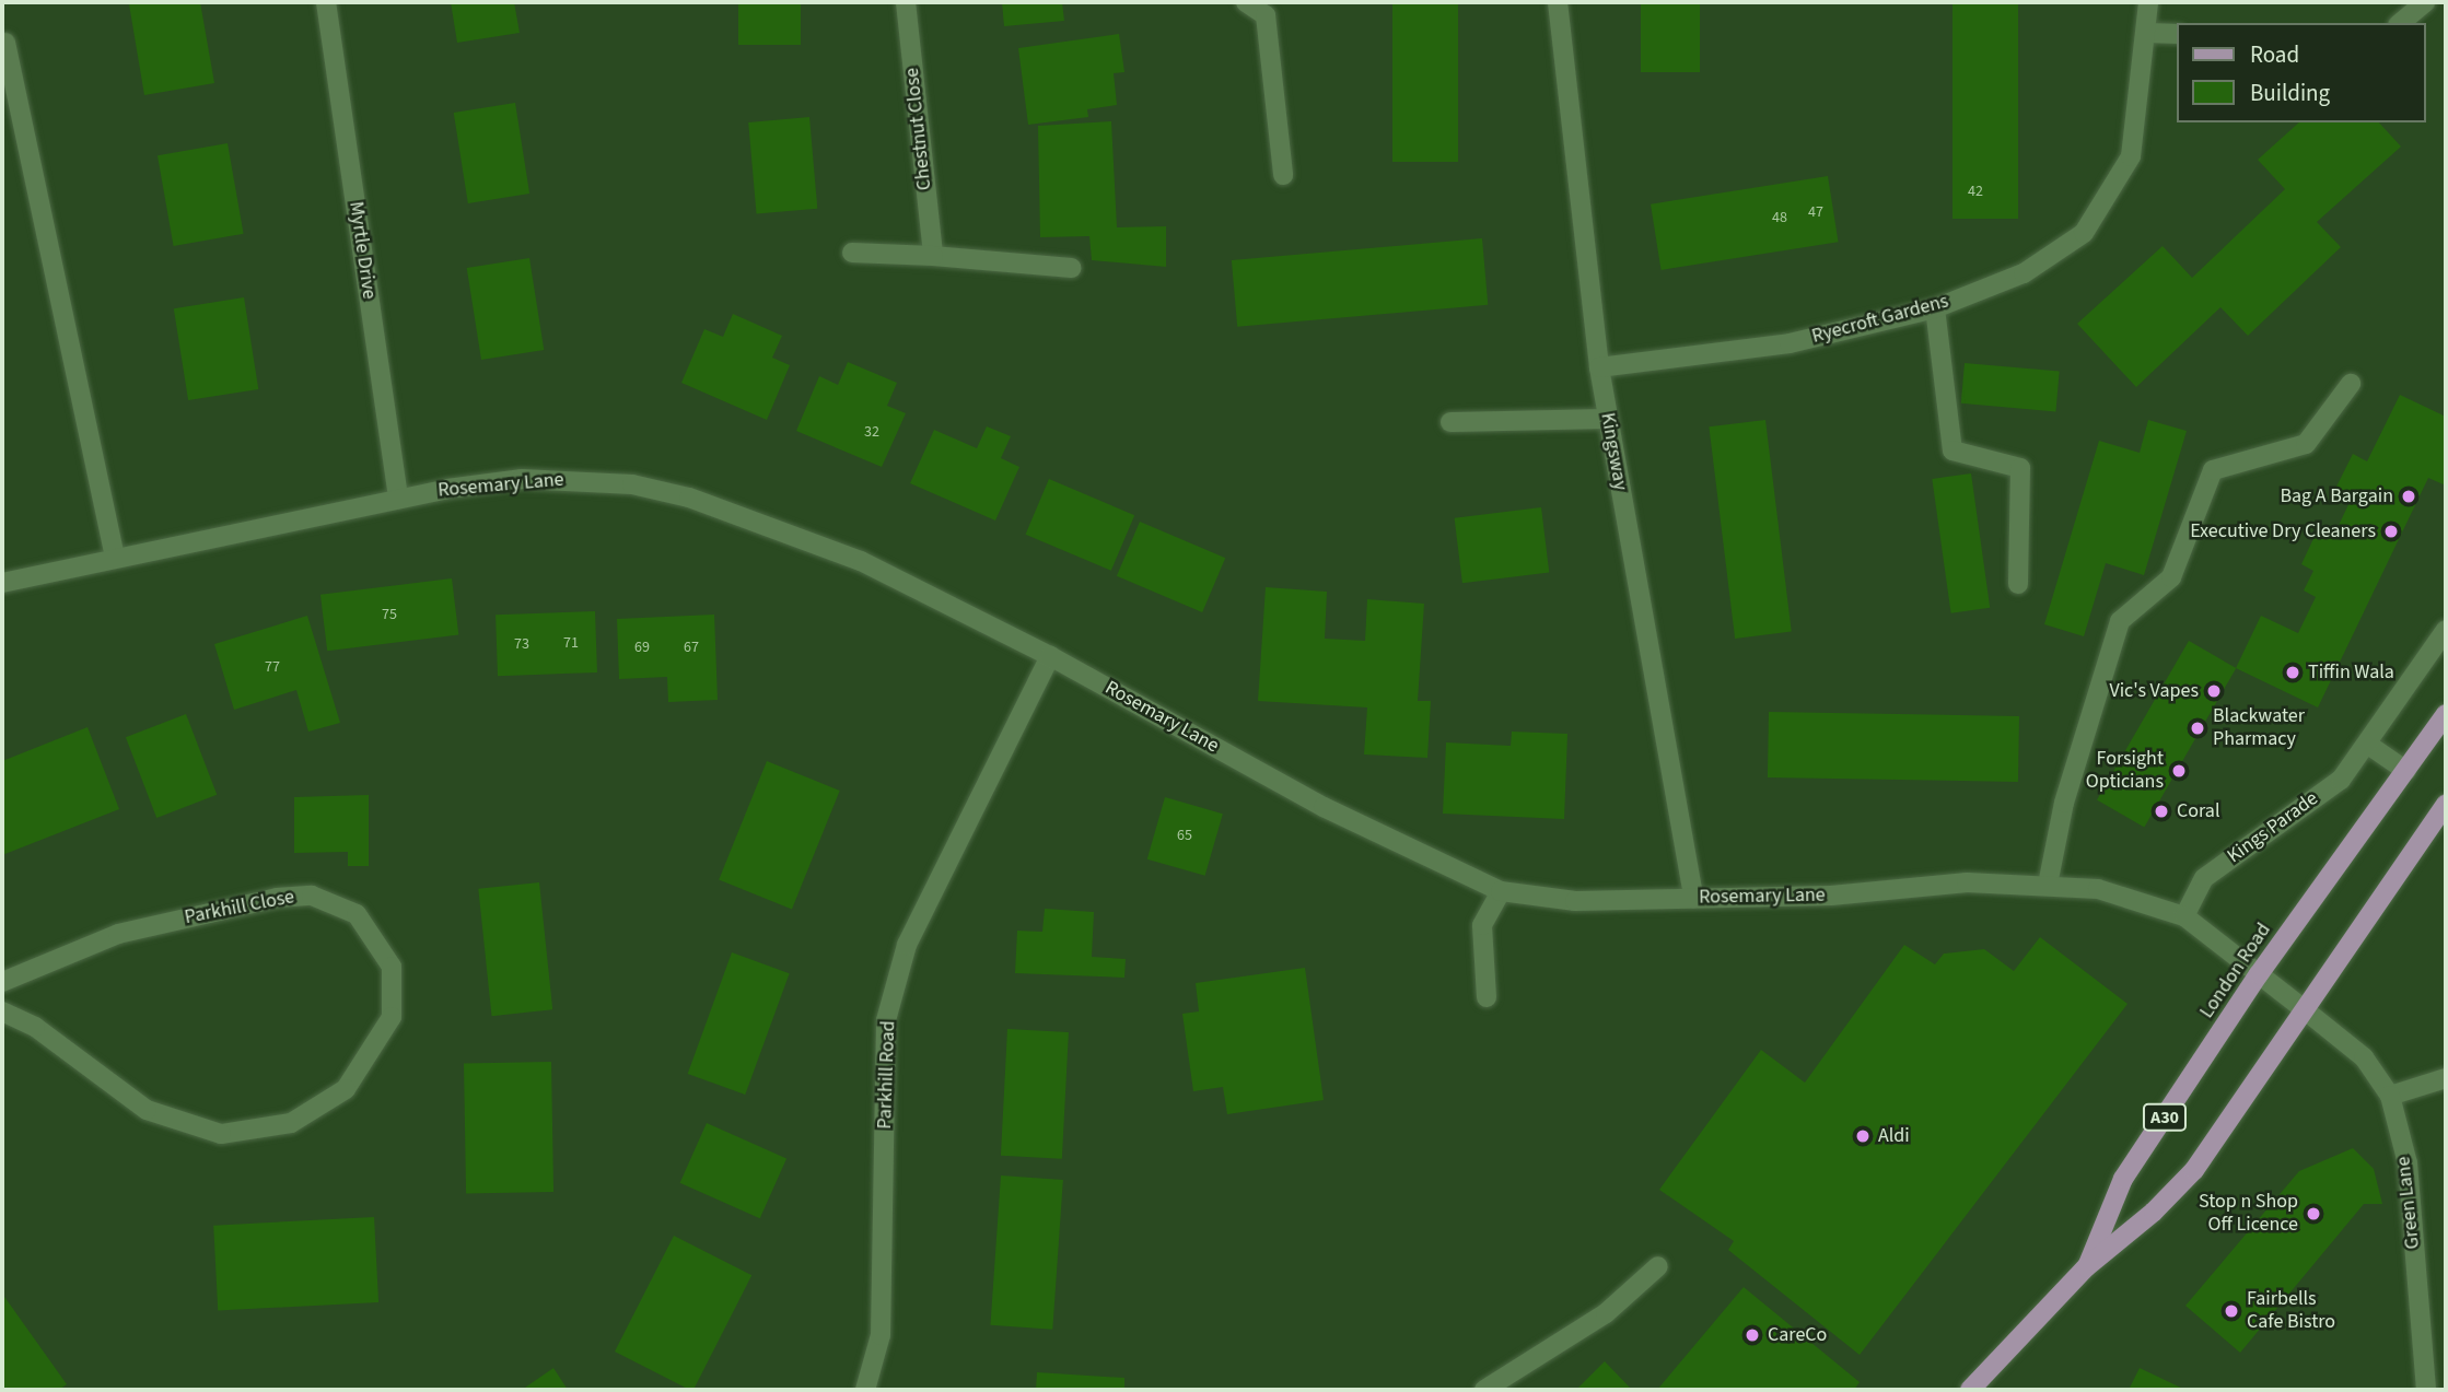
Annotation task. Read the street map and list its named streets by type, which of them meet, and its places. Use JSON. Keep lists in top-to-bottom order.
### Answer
{
  "streets": {
    "main road": ["London Road", "A30"],
    "street": [
      "Chestnut Close",
      "Myrtle Drive",
      "Ryecroft Gardens",
      "Kingsway",
      "Rosemary Lane",
      "Kings Parade",
      "Parkhill Close",
      "Parkhill Road",
      "Green Lane"
    ]
  },
  "crossings": [
    ["Myrtle Drive", "Rosemary Lane"],
    ["Ryecroft Gardens", "Kingsway"],
    ["Kingsway", "Rosemary Lane"],
    ["Rosemary Lane", "Kings Parade"],
    ["Rosemary Lane", "London Road"],
    ["Rosemary Lane", "Parkhill Road"],
    ["Rosemary Lane", "Green Lane"],
    ["London Road", "Green Lane"]
  ],
  "places": [
    "Bag A Bargain",
    "Executive Dry Cleaners",
    "Tiffin Wala",
    "Vic's Vapes",
    "Blackwater Pharmacy",
    "Forsight Opticians",
    "Coral",
    "Aldi",
    "Stop n Shop Off Licence",
    "Fairbells Cafe Bistro",
    "CareCo"
  ],
  "house_numbers": [
    "42",
    "47",
    "48",
    "32",
    "75",
    "71",
    "73",
    "69",
    "67",
    "77",
    "65"
  ],
  "legend": ["Road", "Building"]
}
